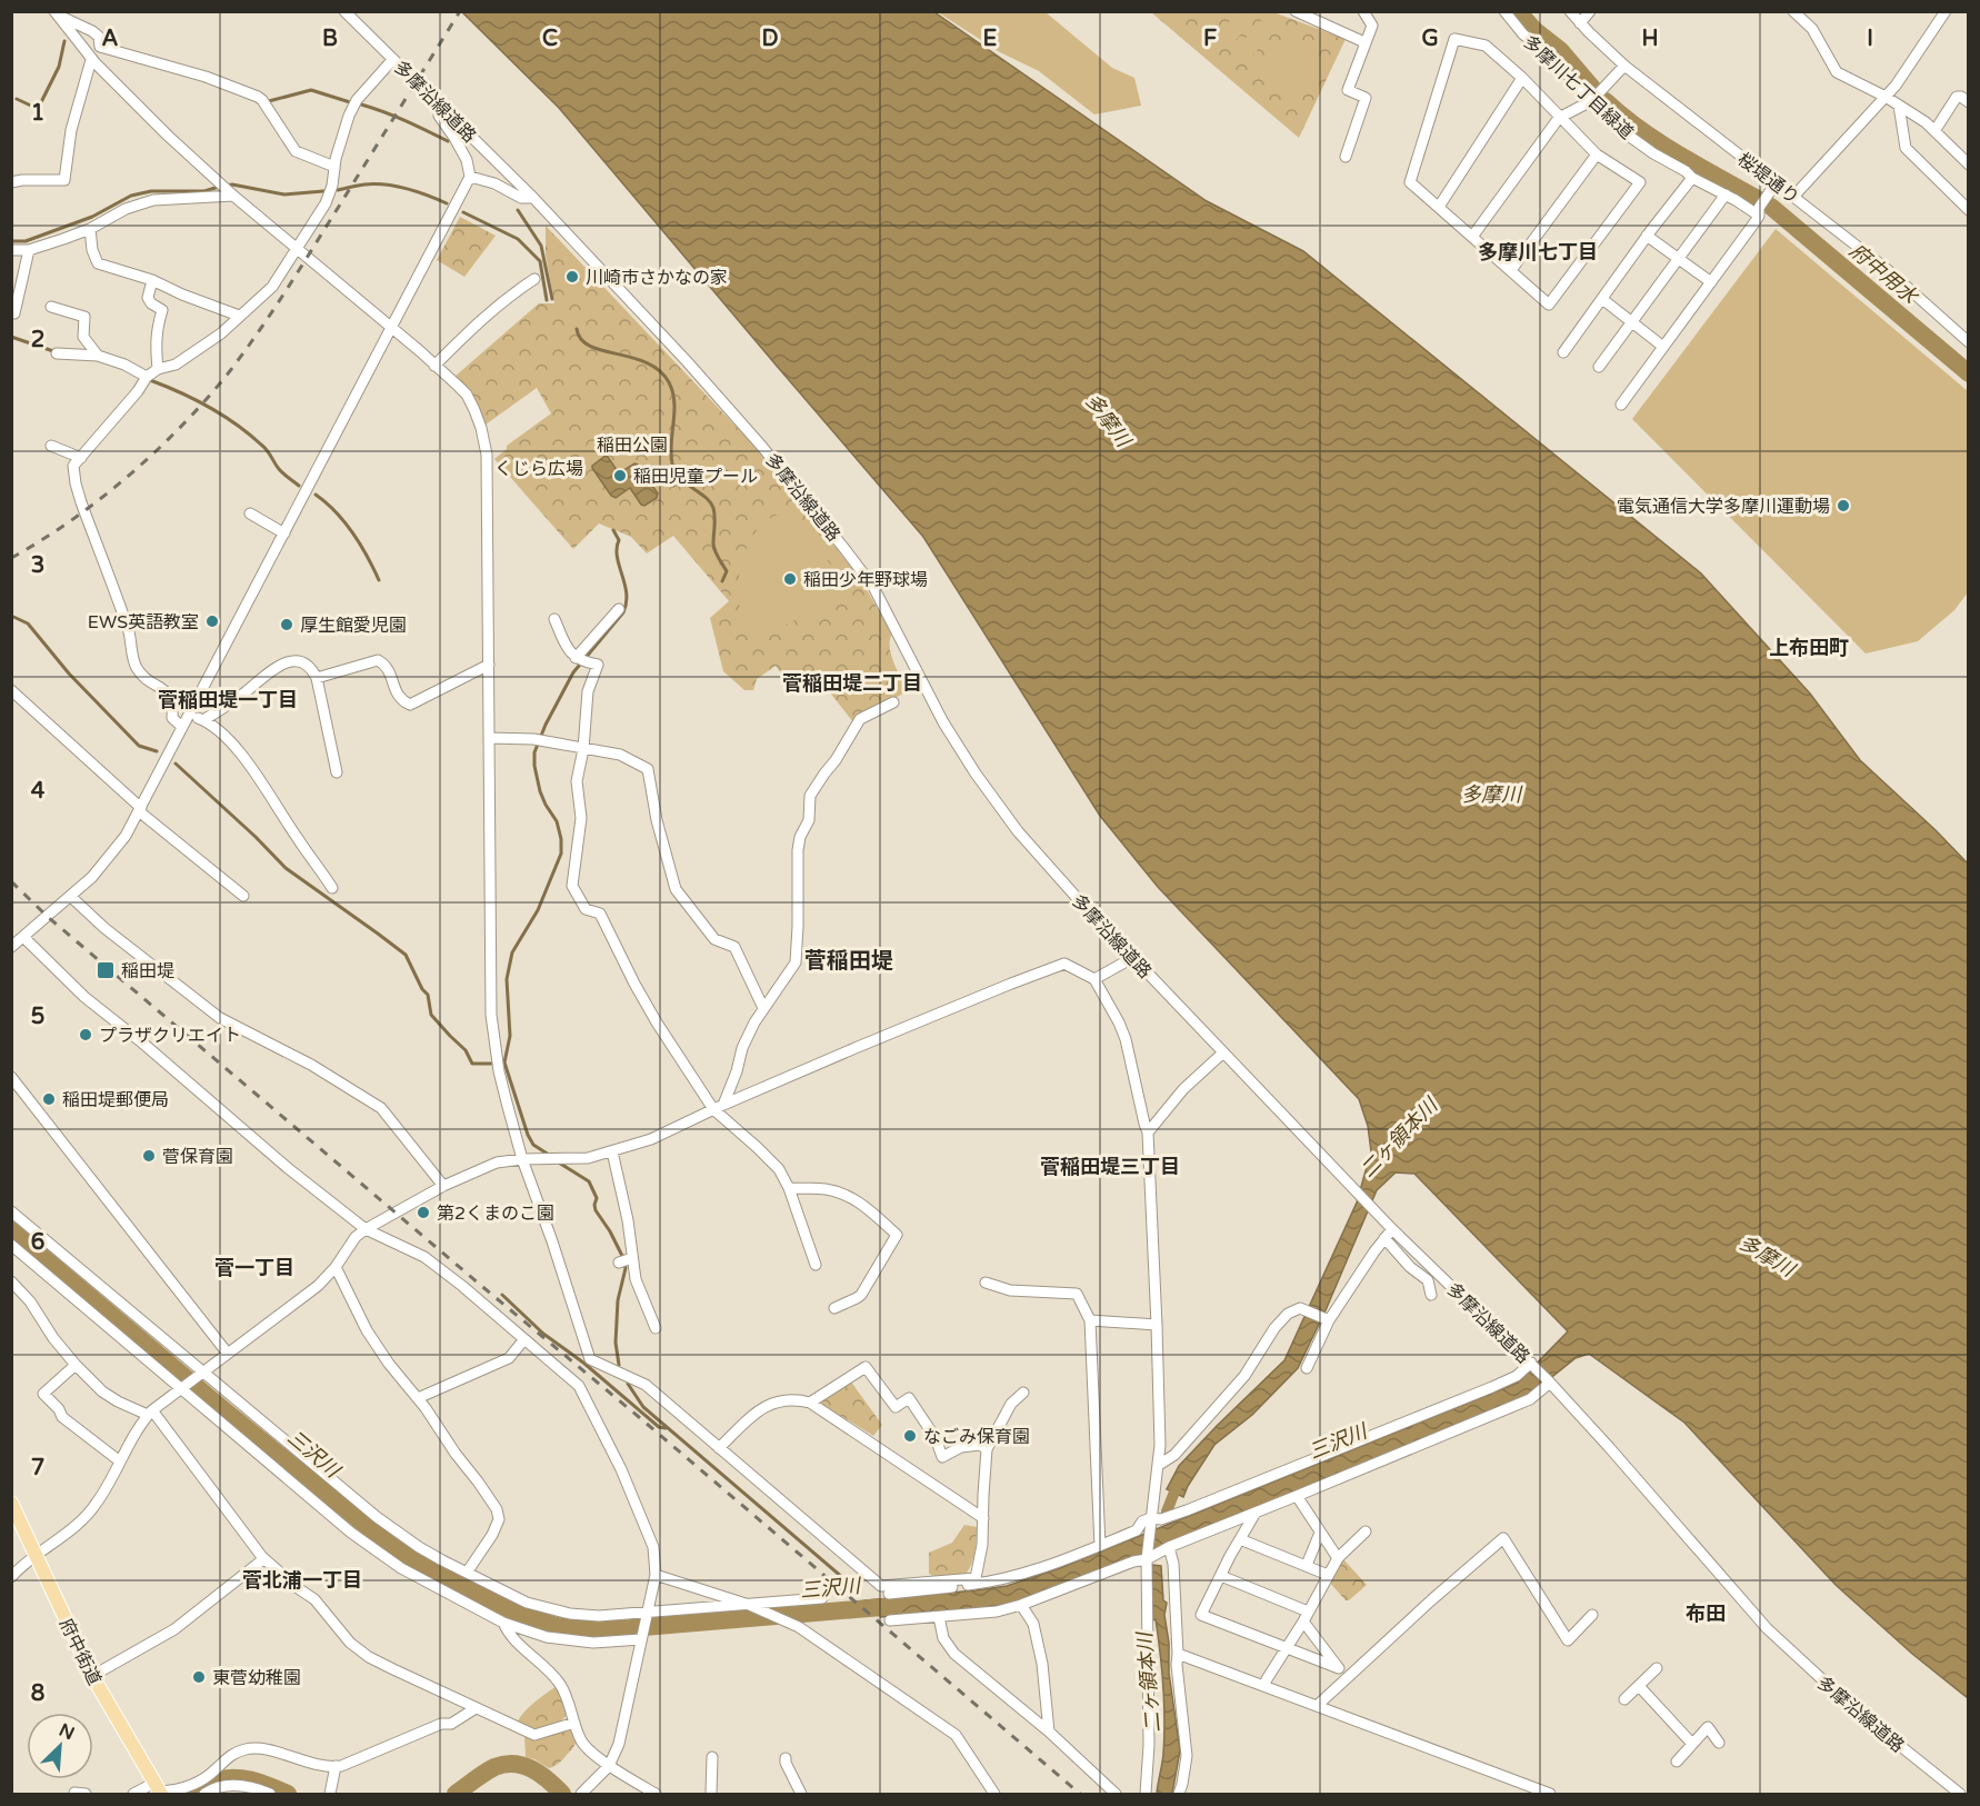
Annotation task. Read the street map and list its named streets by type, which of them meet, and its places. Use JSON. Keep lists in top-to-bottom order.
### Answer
{
  "streets": {
    "main road": ["府中街道"],
    "street": ["多摩川七丁目緑道", "多摩沿線道路", "桜堤通り"]
  },
  "districts": [
    "多摩川七丁目",
    "上布田町",
    "菅稲田堤二丁目",
    "菅稲田堤一丁目",
    "菅稲田堤",
    "菅稲田堤三丁目",
    "菅一丁目",
    "菅北浦一丁目",
    "布田"
  ],
  "water": [
    "府中用水",
    "多摩川",
    "二ヶ領本川",
    "三沢川"
  ],
  "parks": ["稲田公園", "くじら広場"],
  "places": {
    "other": [
      "川崎市さかなの家",
      "稲田児童プール",
      "電気通信大学多摩川運動場",
      "稲田少年野球場",
      "EWS英語教室",
      "厚生館愛児園",
      "プラザクリエイト",
      "稲田堤郵便局",
      "菅保育園",
      "第2くまのこ園",
      "なごみ保育園",
      "東菅幼稚園"
    ],
    "transit": ["稲田堤"]
  },
  "north": "top right",
  "grid": {
    "columns": [
      "A",
      "B",
      "C",
      "D",
      "E",
      "F",
      "G",
      "H",
      "I"
    ],
    "rows": [
      "1",
      "2",
      "3",
      "4",
      "5",
      "6",
      "7",
      "8"
    ]
  }
}
